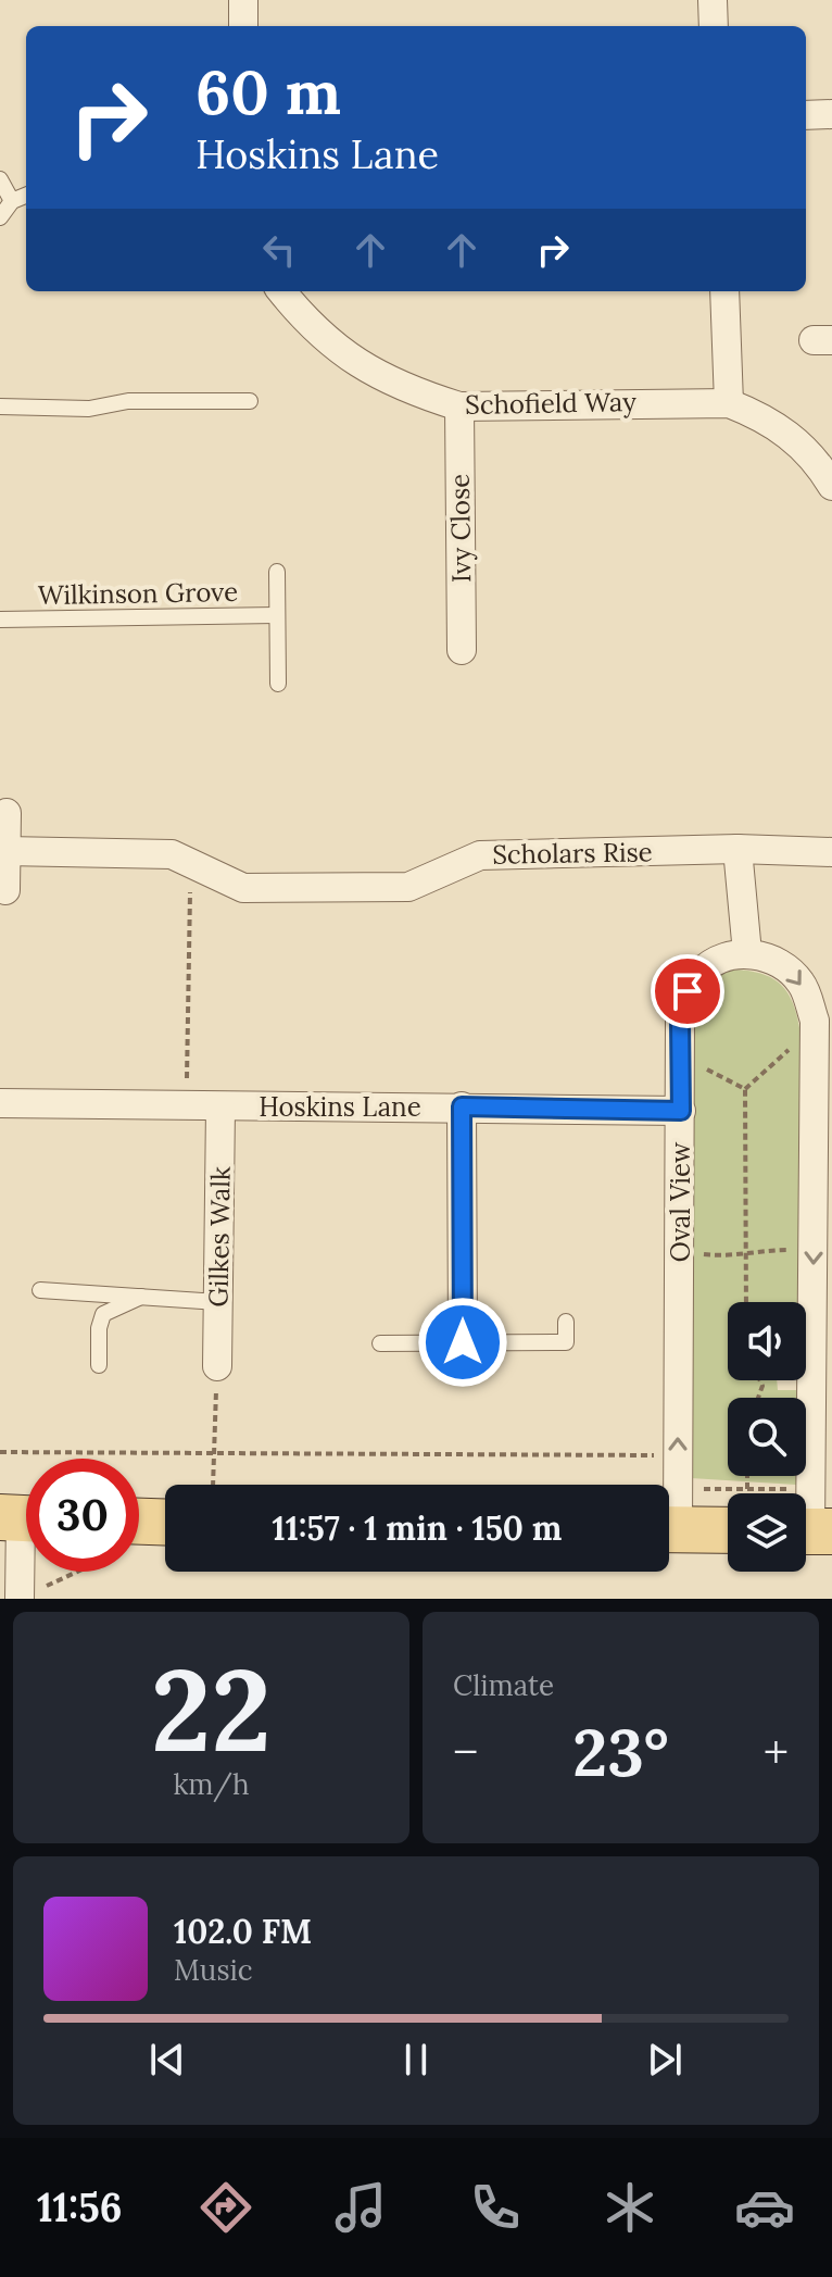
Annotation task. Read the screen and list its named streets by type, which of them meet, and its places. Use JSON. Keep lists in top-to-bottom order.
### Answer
{
  "streets": {
    "street": [
      "Schofield Way",
      "Ivy Close",
      "Scholars Rise",
      "Hoskins Lane",
      "Oval View",
      "Gilkes Walk"
    ],
    "lane": ["Wilkinson Grove"]
  },
  "crossings": [
    ["Schofield Way", "Ivy Close"],
    ["Hoskins Lane", "Oval View"],
    ["Hoskins Lane", "Gilkes Walk"]
  ],
  "page": {
    "turn": ["60 m", "Hoskins Lane"],
    "limit": "30",
    "trip": "11:57 · 1 min · 150 m",
    "tile": [
      ["22", "km/h"],
      "Climate"
    ],
    "heat": ["−", "23°", "+"],
    "song": ["102.0 FM", "Music"],
    "tabs": "11:56"
  }
}
